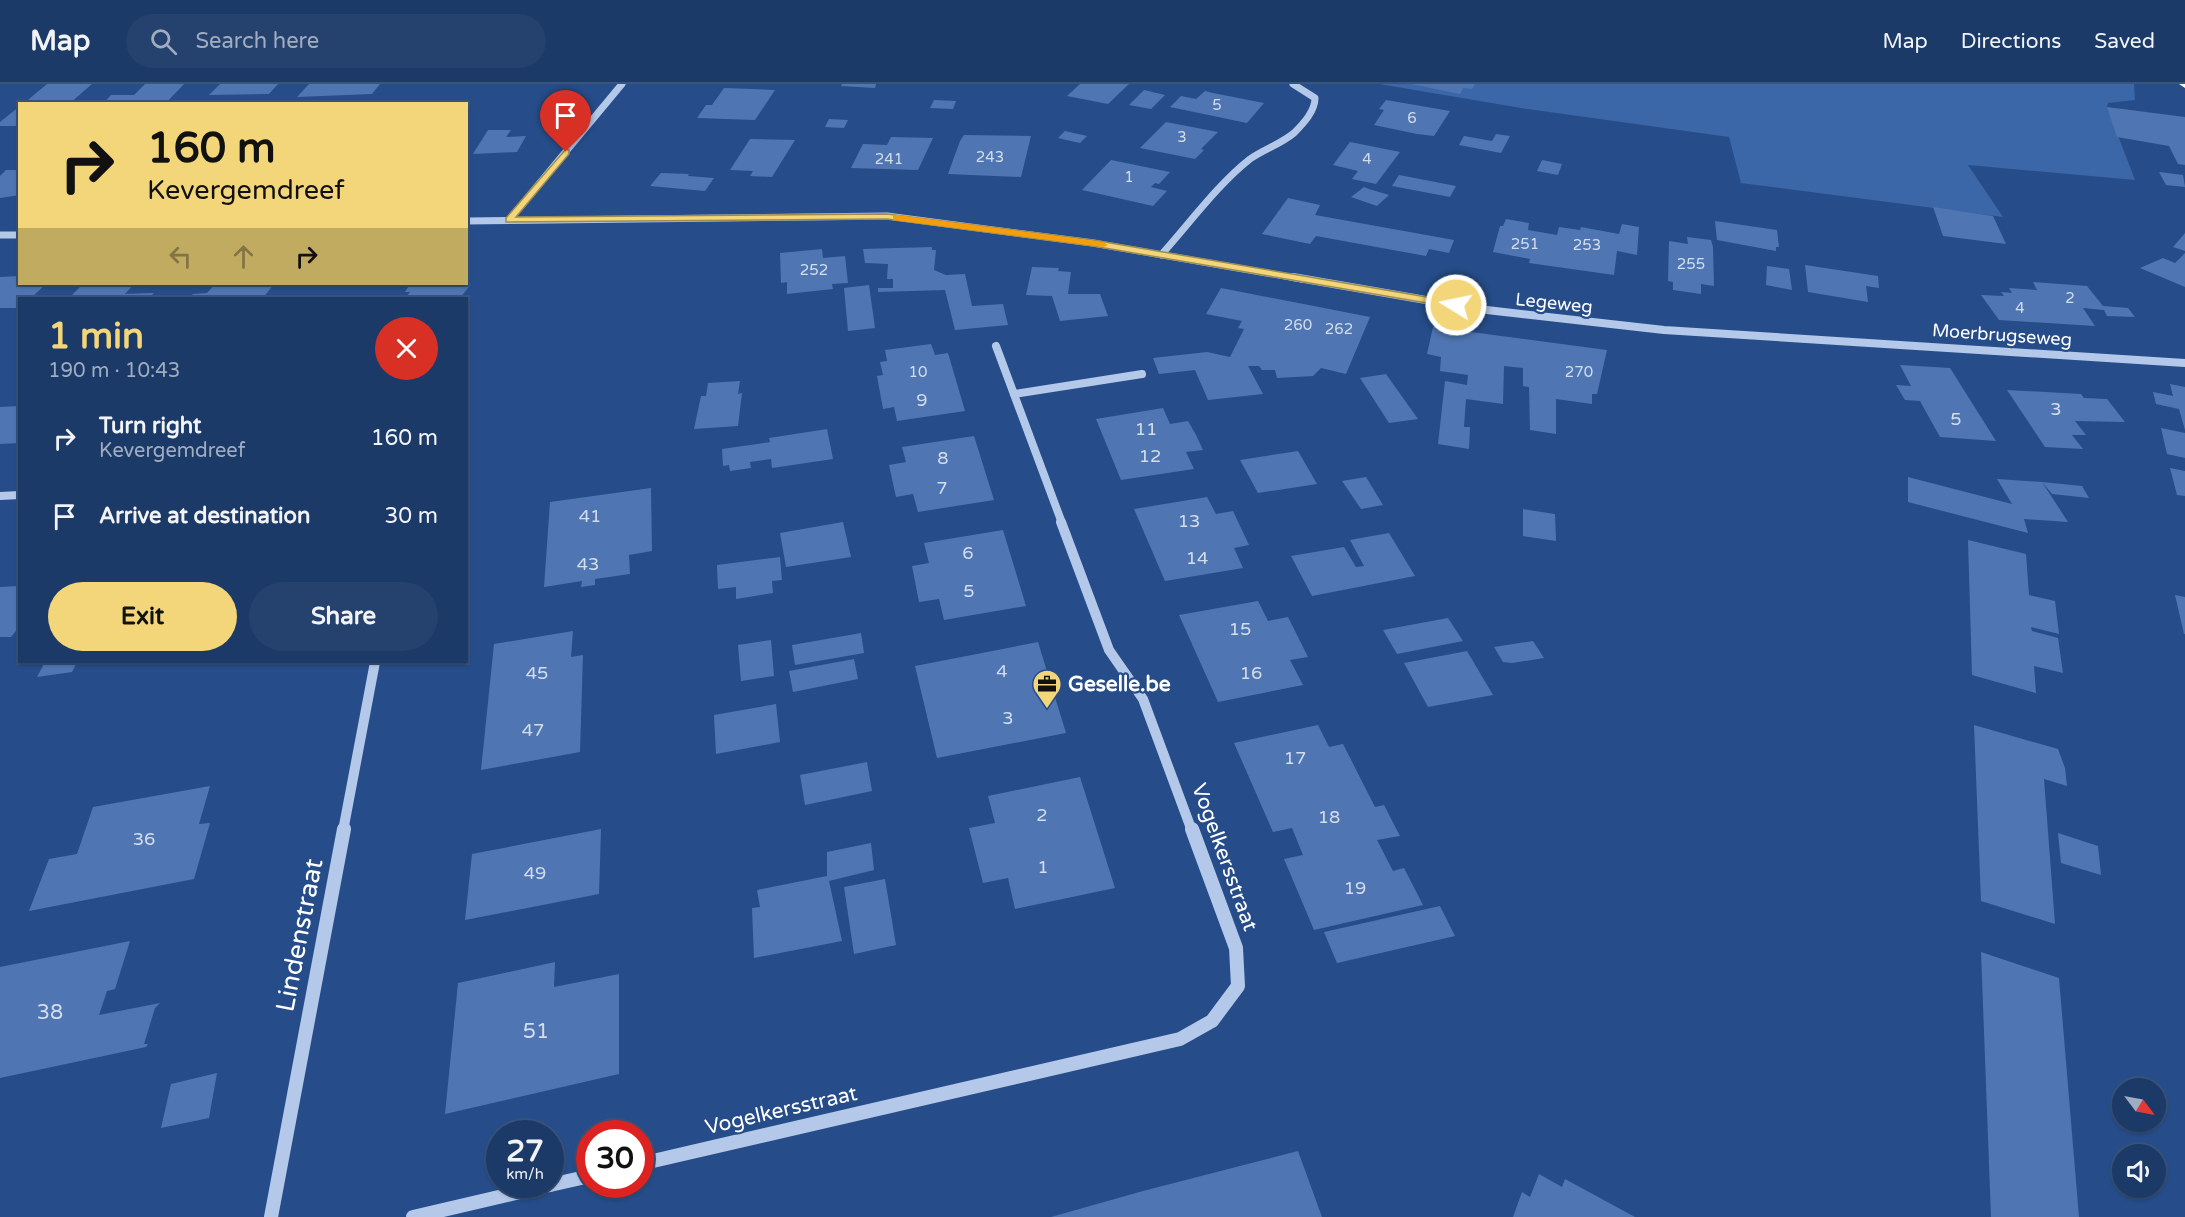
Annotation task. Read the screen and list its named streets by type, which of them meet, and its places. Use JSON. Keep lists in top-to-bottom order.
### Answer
{
  "streets": {
    "street": [
      "Legeweg",
      "Moerbrugseweg",
      "Vogelkersstraat",
      "Lindenstraat"
    ]
  },
  "crossings": [
    ["Legeweg", "Moerbrugseweg"]
  ],
  "places": {
    "office": ["Geselle.be"]
  },
  "house_numbers": [
    "5",
    "6",
    "3",
    "243",
    "241",
    "4",
    "1",
    "251",
    "253",
    "255",
    "252",
    "2",
    "4",
    "260",
    "262",
    "10",
    "270",
    "9",
    "3",
    "5",
    "11",
    "12",
    "8",
    "7",
    "41",
    "13",
    "6",
    "14",
    "43",
    "5",
    "15",
    "4",
    "45",
    "16",
    "3",
    "47",
    "17",
    "2",
    "18",
    "36",
    "1",
    "49",
    "19",
    "38",
    "51"
  ],
  "north": "bottom right",
  "page": {
    "header": "Map",
    "search": "Search here",
    "nav": ["Map", "Directions", "Saved"],
    "turn": ["160 m", "Kevergemdreef"],
    "heading": ["1 min", "190 m · 10:43"],
    "list": [
      {
        "name": "Turn right",
        "note": "Kevergemdreef",
        "value": "160 m"
      },
      {
        "name": "Arrive at destination",
        "value": "30 m"
      }
    ],
    "buttons": ["Exit", "Share"],
    "speed": "27 km/h",
    "limit": "30"
  }
}
